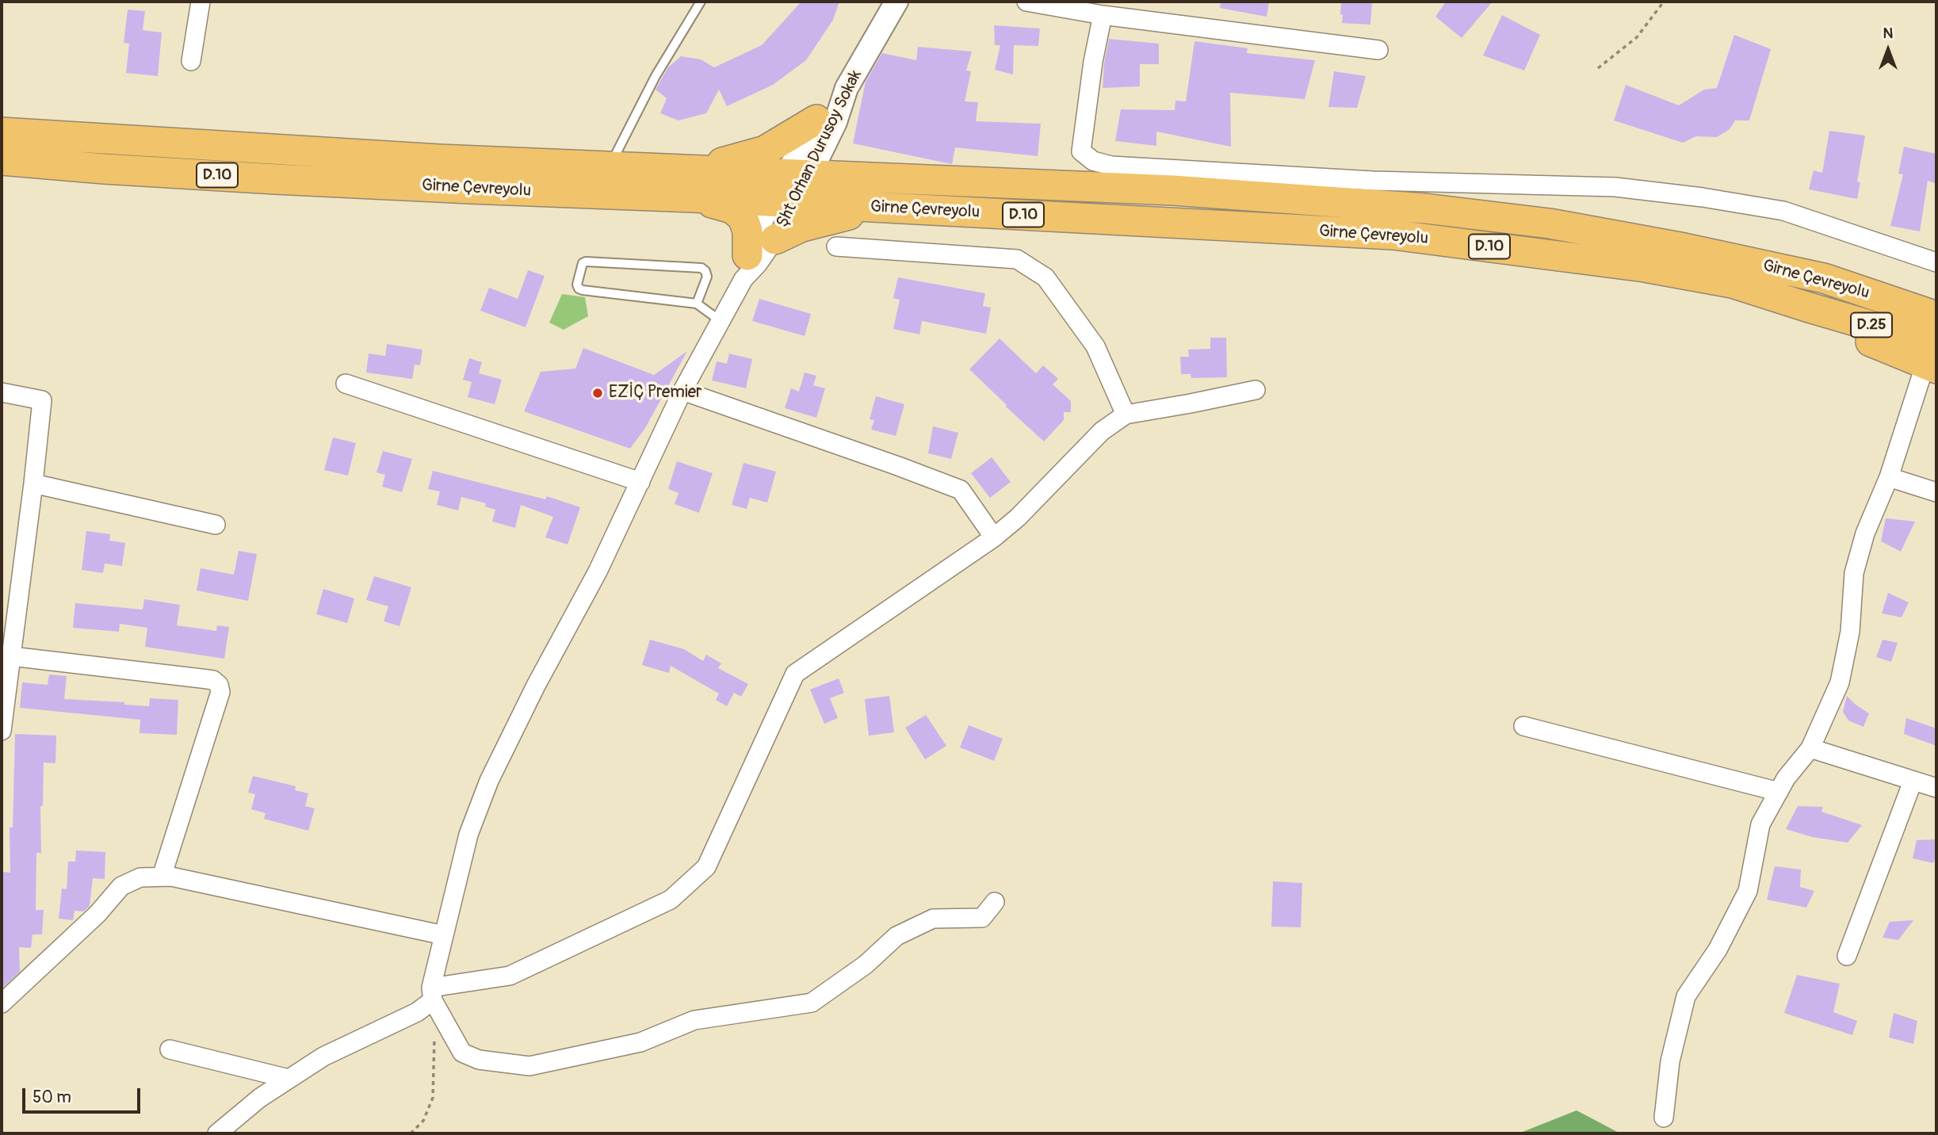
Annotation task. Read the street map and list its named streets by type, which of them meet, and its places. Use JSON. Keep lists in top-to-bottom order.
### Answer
{
  "streets": {
    "highway": ["D.10", "Girne Çevreyolu", "D.25"],
    "street": ["Şht Orhan Durusoy Sokak"]
  },
  "crossings": [
    ["Şht Orhan Durusoy Sokak", "Girne Çevreyolu"],
    ["D.10", "Girne Çevreyolu"]
  ],
  "places": ["EZİÇ Premier"],
  "scale_bar": "50 m",
  "north": "top"
}
